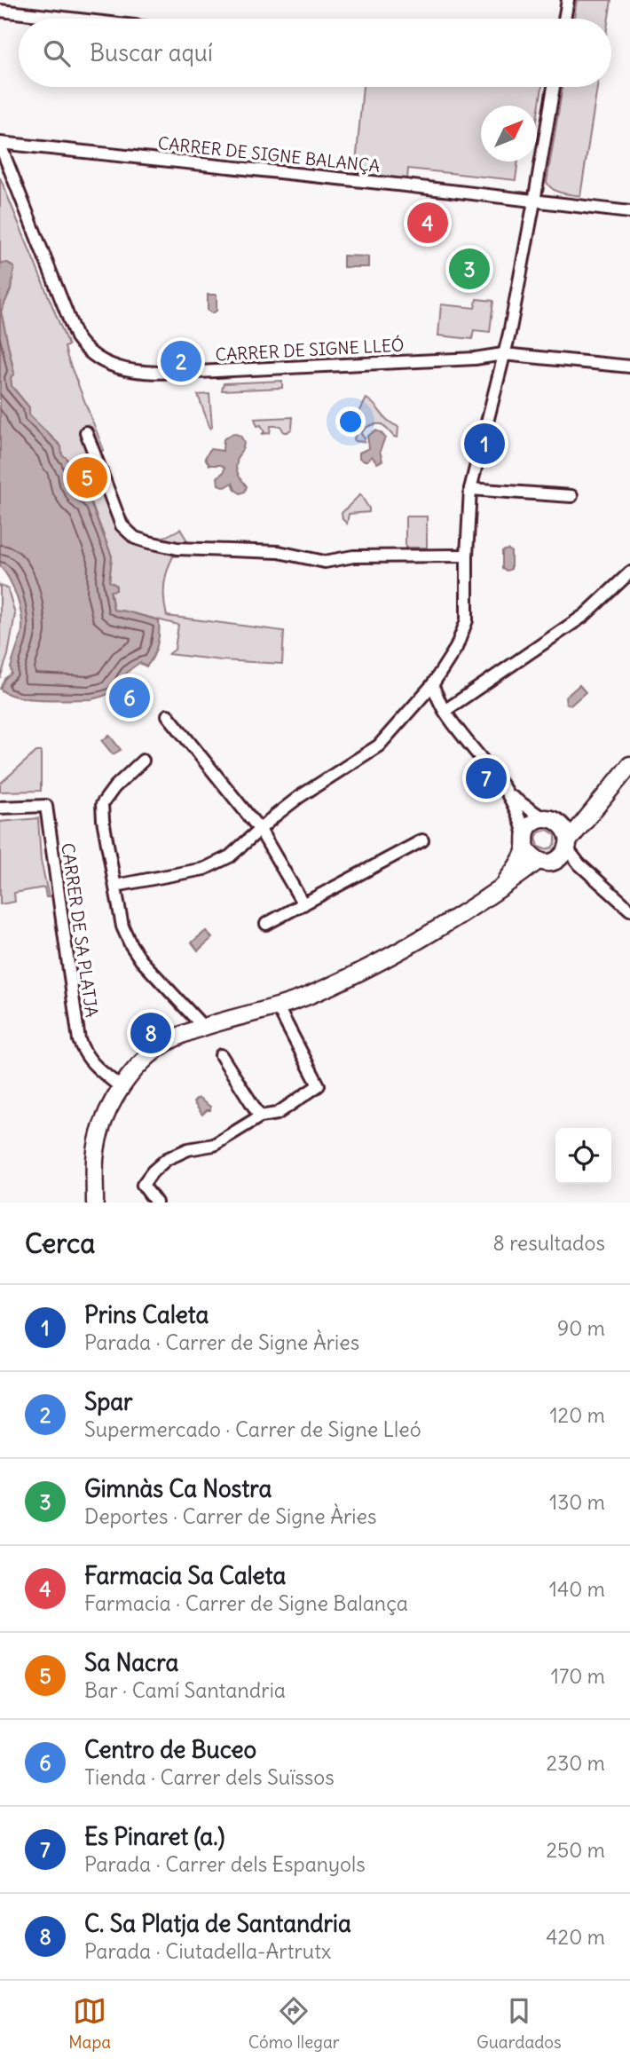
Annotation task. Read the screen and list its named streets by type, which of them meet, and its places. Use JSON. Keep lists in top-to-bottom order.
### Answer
{
  "streets": {
    "street": ["CARRER DE SIGNE BALANÇA", "CARRER DE SIGNE LLEÓ", "CARRER DE SA PLATJA"]
  },
  "crossings": [
    ["CARRER DE SIGNE BALANÇA", "CARRER DE SIGNE LLEÓ"]
  ],
  "north": "top right",
  "page": {
    "search": "Buscar aquí",
    "pins": [
      "4",
      "3",
      "2",
      "1",
      "5",
      "6",
      "7",
      "8"
    ],
    "heading": ["Cerca", "8 resultados"],
    "list": [
      {
        "mark": "1",
        "name": "Prins Caleta",
        "note": "Parada · Carrer de Signe Àries",
        "value": "90 m"
      },
      {
        "mark": "2",
        "name": "Spar",
        "note": "Supermercado · Carrer de Signe Lleó",
        "value": "120 m"
      },
      {
        "mark": "3",
        "name": "Gimnàs Ca Nostra",
        "note": "Deportes · Carrer de Signe Àries",
        "value": "130 m"
      },
      {
        "mark": "4",
        "name": "Farmacia Sa Caleta",
        "note": "Farmacia · Carrer de Signe Balança",
        "value": "140 m"
      },
      {
        "mark": "5",
        "name": "Sa Nacra",
        "note": "Bar · Camí Santandria",
        "value": "170 m"
      },
      {
        "mark": "6",
        "name": "Centro de Buceo",
        "note": "Tienda · Carrer dels Suïssos",
        "value": "230 m"
      },
      {
        "mark": "7",
        "name": "Es Pinaret (a.)",
        "note": "Parada · Carrer dels Espanyols",
        "value": "250 m"
      },
      {
        "mark": "8",
        "name": "C. Sa Platja de Santandria",
        "note": "Parada · Ciutadella-Artrutx",
        "value": "420 m"
      }
    ],
    "nav": ["Mapa", "Cómo llegar", "Guardados"]
  }
}
